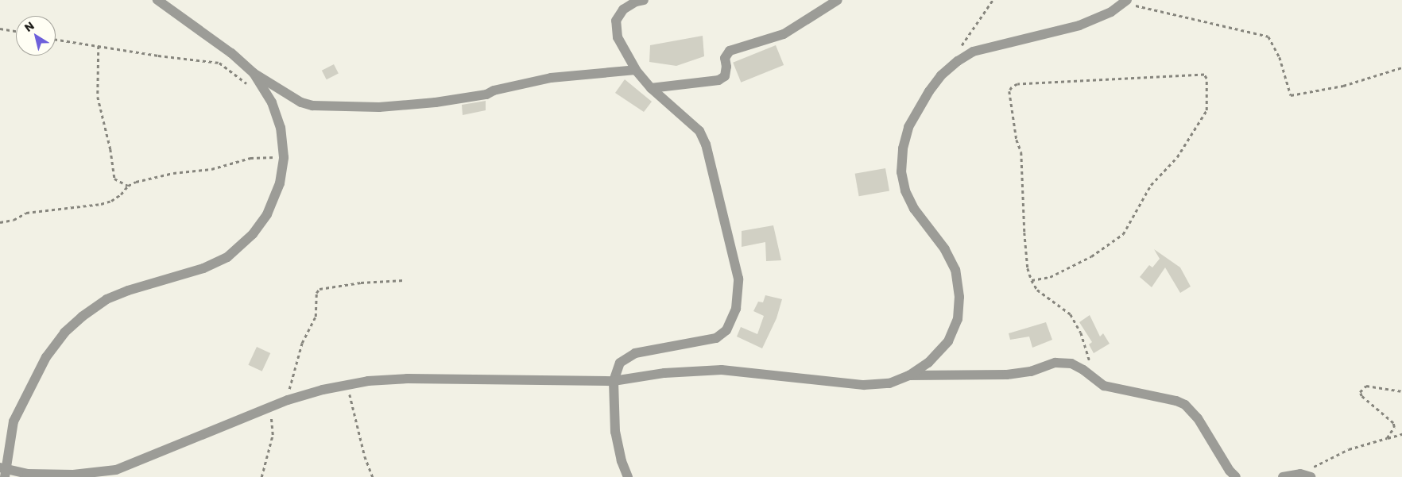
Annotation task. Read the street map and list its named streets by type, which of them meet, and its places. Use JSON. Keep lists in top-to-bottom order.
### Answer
{
  "north": "top left"
}
